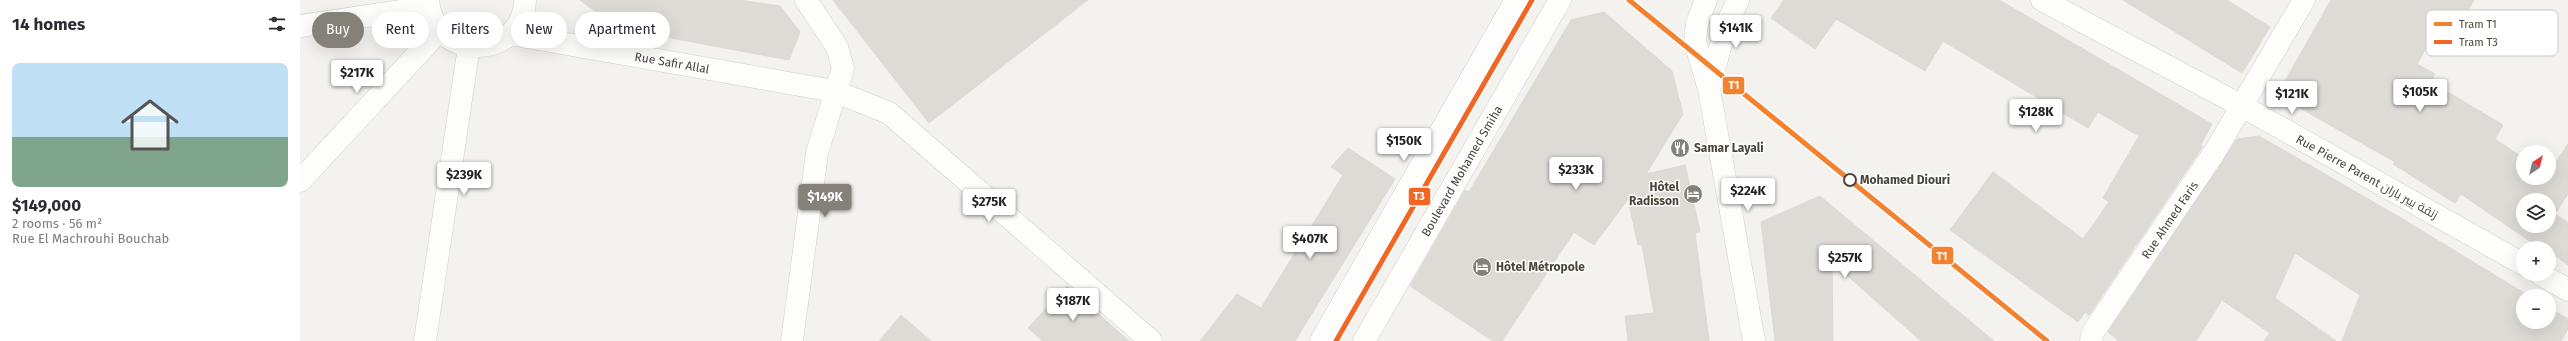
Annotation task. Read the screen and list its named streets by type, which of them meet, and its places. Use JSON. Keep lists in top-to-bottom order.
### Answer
{
  "streets": {
    "street": [
      "Rue Safir Allal",
      "Boulevard Mohamed Smiha",
      "Rue Pierre Parent زنقة بيير باران",
      "Rue Ahmed Faris"
    ]
  },
  "crossings": [
    ["Rue Pierre Parent زنقة بيير باران", "Rue Ahmed Faris"]
  ],
  "places": {
    "restaurant": ["Samar Layali"],
    "other": ["Mohamed Diouri"],
    "hotel": ["Hôtel Radisson", "Hôtel Métropole"]
  },
  "lines": ["tram line T1", "tram line T3"],
  "legend": ["Tram T1", "Tram T3"],
  "north": "top right",
  "page": {
    "heading": "14 homes",
    "chip": [
      "Buy",
      "Rent",
      "Filters",
      "New",
      "Apartment"
    ],
    "price": [
      "$141K",
      "$217K",
      "$105K",
      "$121K",
      "$128K",
      "$150K",
      "$233K",
      "$239K",
      "$224K",
      "$149K",
      "$275K",
      "$407K",
      "$257K",
      "$187K"
    ],
    "list": [
      {
        "name": "$149,000",
        "note": "2 rooms · 56 m² · Rue El Machrouhi Bouchab"
      }
    ],
    "map_buttons": ["+", "−"]
  }
}
